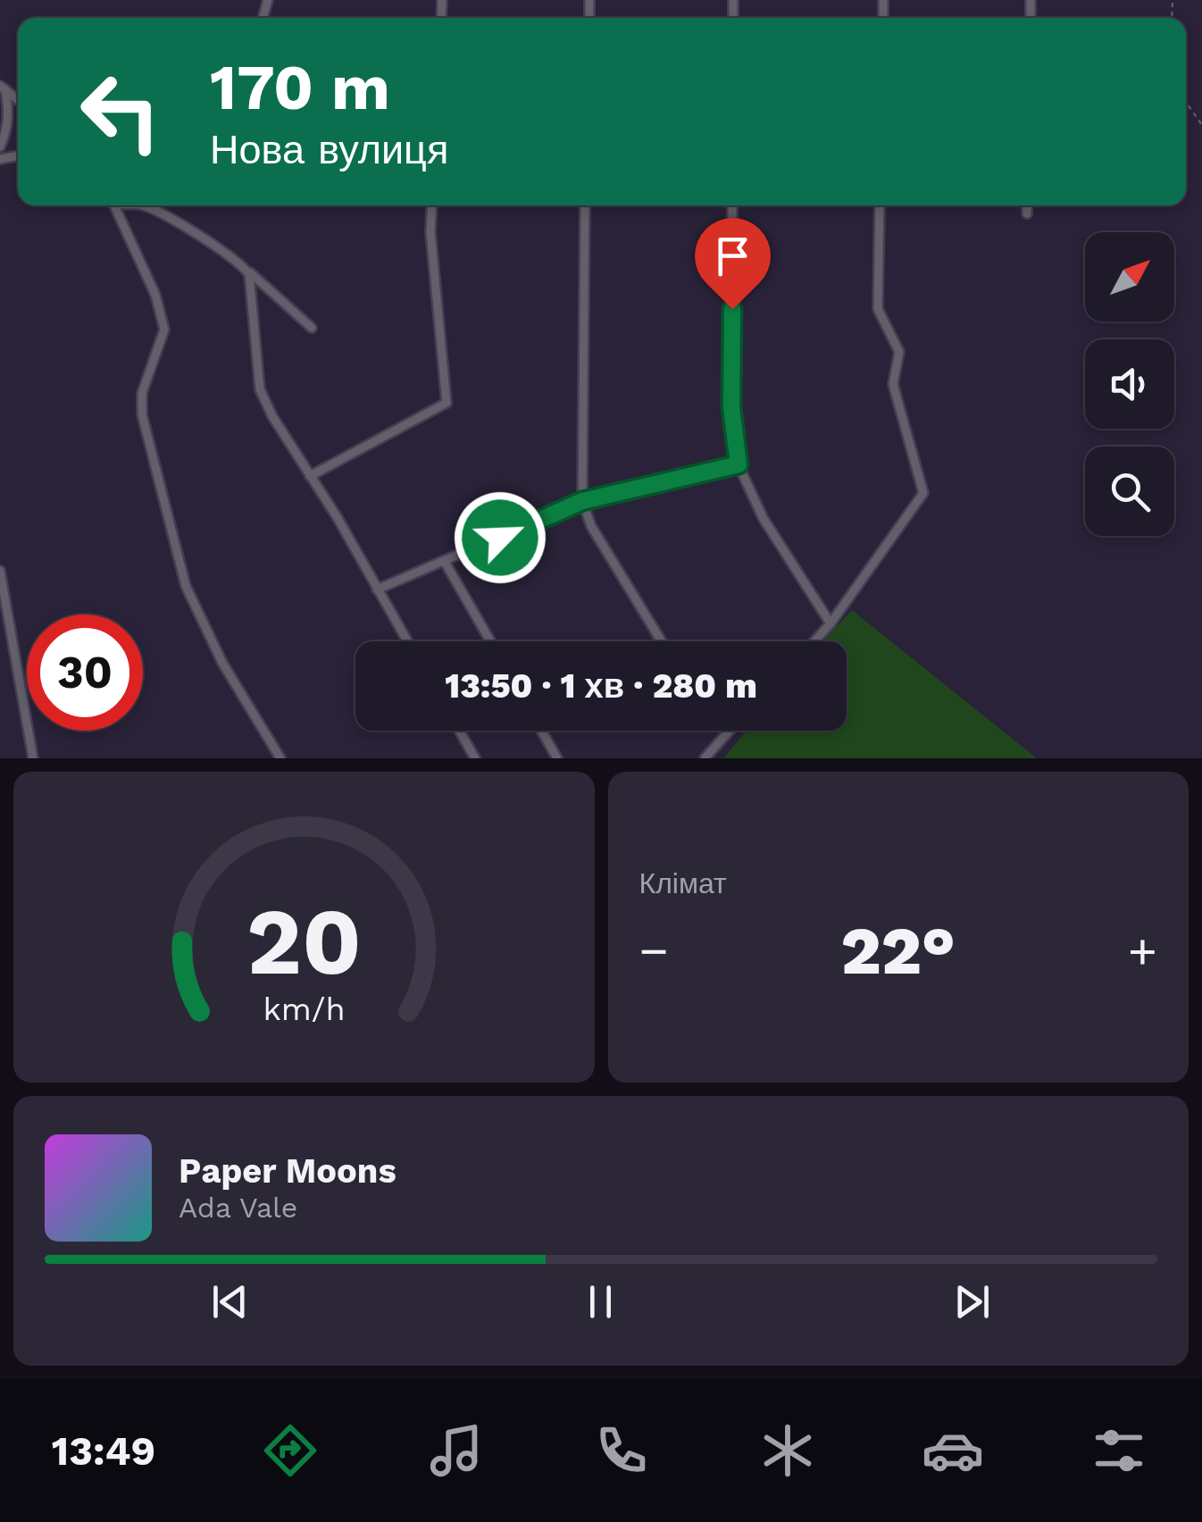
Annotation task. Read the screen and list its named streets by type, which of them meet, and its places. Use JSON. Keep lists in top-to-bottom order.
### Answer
{
  "north": "top right",
  "page": {
    "turn": ["170 m", "Нова вулиця"],
    "limit": "30",
    "trip": "13:50 · 1 хв · 280 m",
    "tile": "Клімат",
    "heat": ["−", "22°", "+"],
    "song": ["Paper Moons", "Ada Vale"],
    "tabs": "13:49",
    "gauge": ["20", "km/h"]
  }
}
